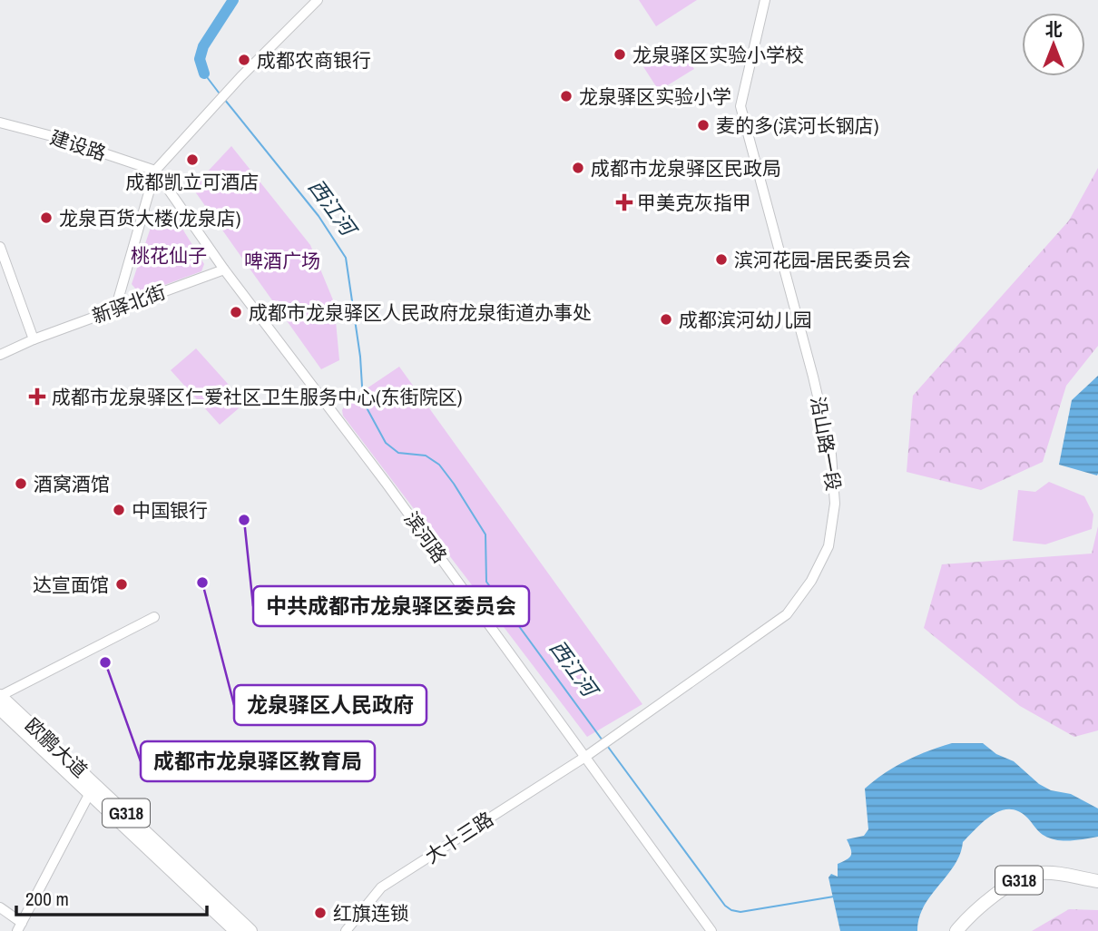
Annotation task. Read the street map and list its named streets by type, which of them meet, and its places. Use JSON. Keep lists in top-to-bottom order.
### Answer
{
  "streets": {
    "highway": ["欧鹏大道", "G318"],
    "street": [
      "建设路",
      "新驿北街",
      "沿山路一段",
      "滨河路",
      "大十三路"
    ]
  },
  "crossings": [
    ["建设路", "滨河路"],
    ["新驿北街", "滨河路"],
    ["沿山路一段", "滨河路"],
    ["沿山路一段", "大十三路"],
    ["滨河路", "大十三路"]
  ],
  "water": ["西江河"],
  "parks": ["桃花仙子", "啤酒广场"],
  "places": {
    "other": [
      "龙泉驿区实验小学校",
      "成都农商银行",
      "龙泉驿区实验小学",
      "麦的多(滨河长钢店)",
      "成都凯立可酒店",
      "成都市龙泉驿区民政局",
      "龙泉百货大楼(龙泉店)",
      "滨河花园-居民委员会",
      "成都市龙泉驿区人民政府龙泉街道办事处",
      "成都滨河幼儿园",
      "酒窝酒馆",
      "中国银行",
      "中共成都市龙泉驿区委员会",
      "龙泉驿区人民政府",
      "达宣面馆",
      "成都市龙泉驿区教育局",
      "红旗连锁"
    ],
    "health": ["甲美克灰指甲", "成都市龙泉驿区仁爱社区卫生服务中心(东街院区)"]
  },
  "scale_bar": "200 m",
  "north": "top"
}
